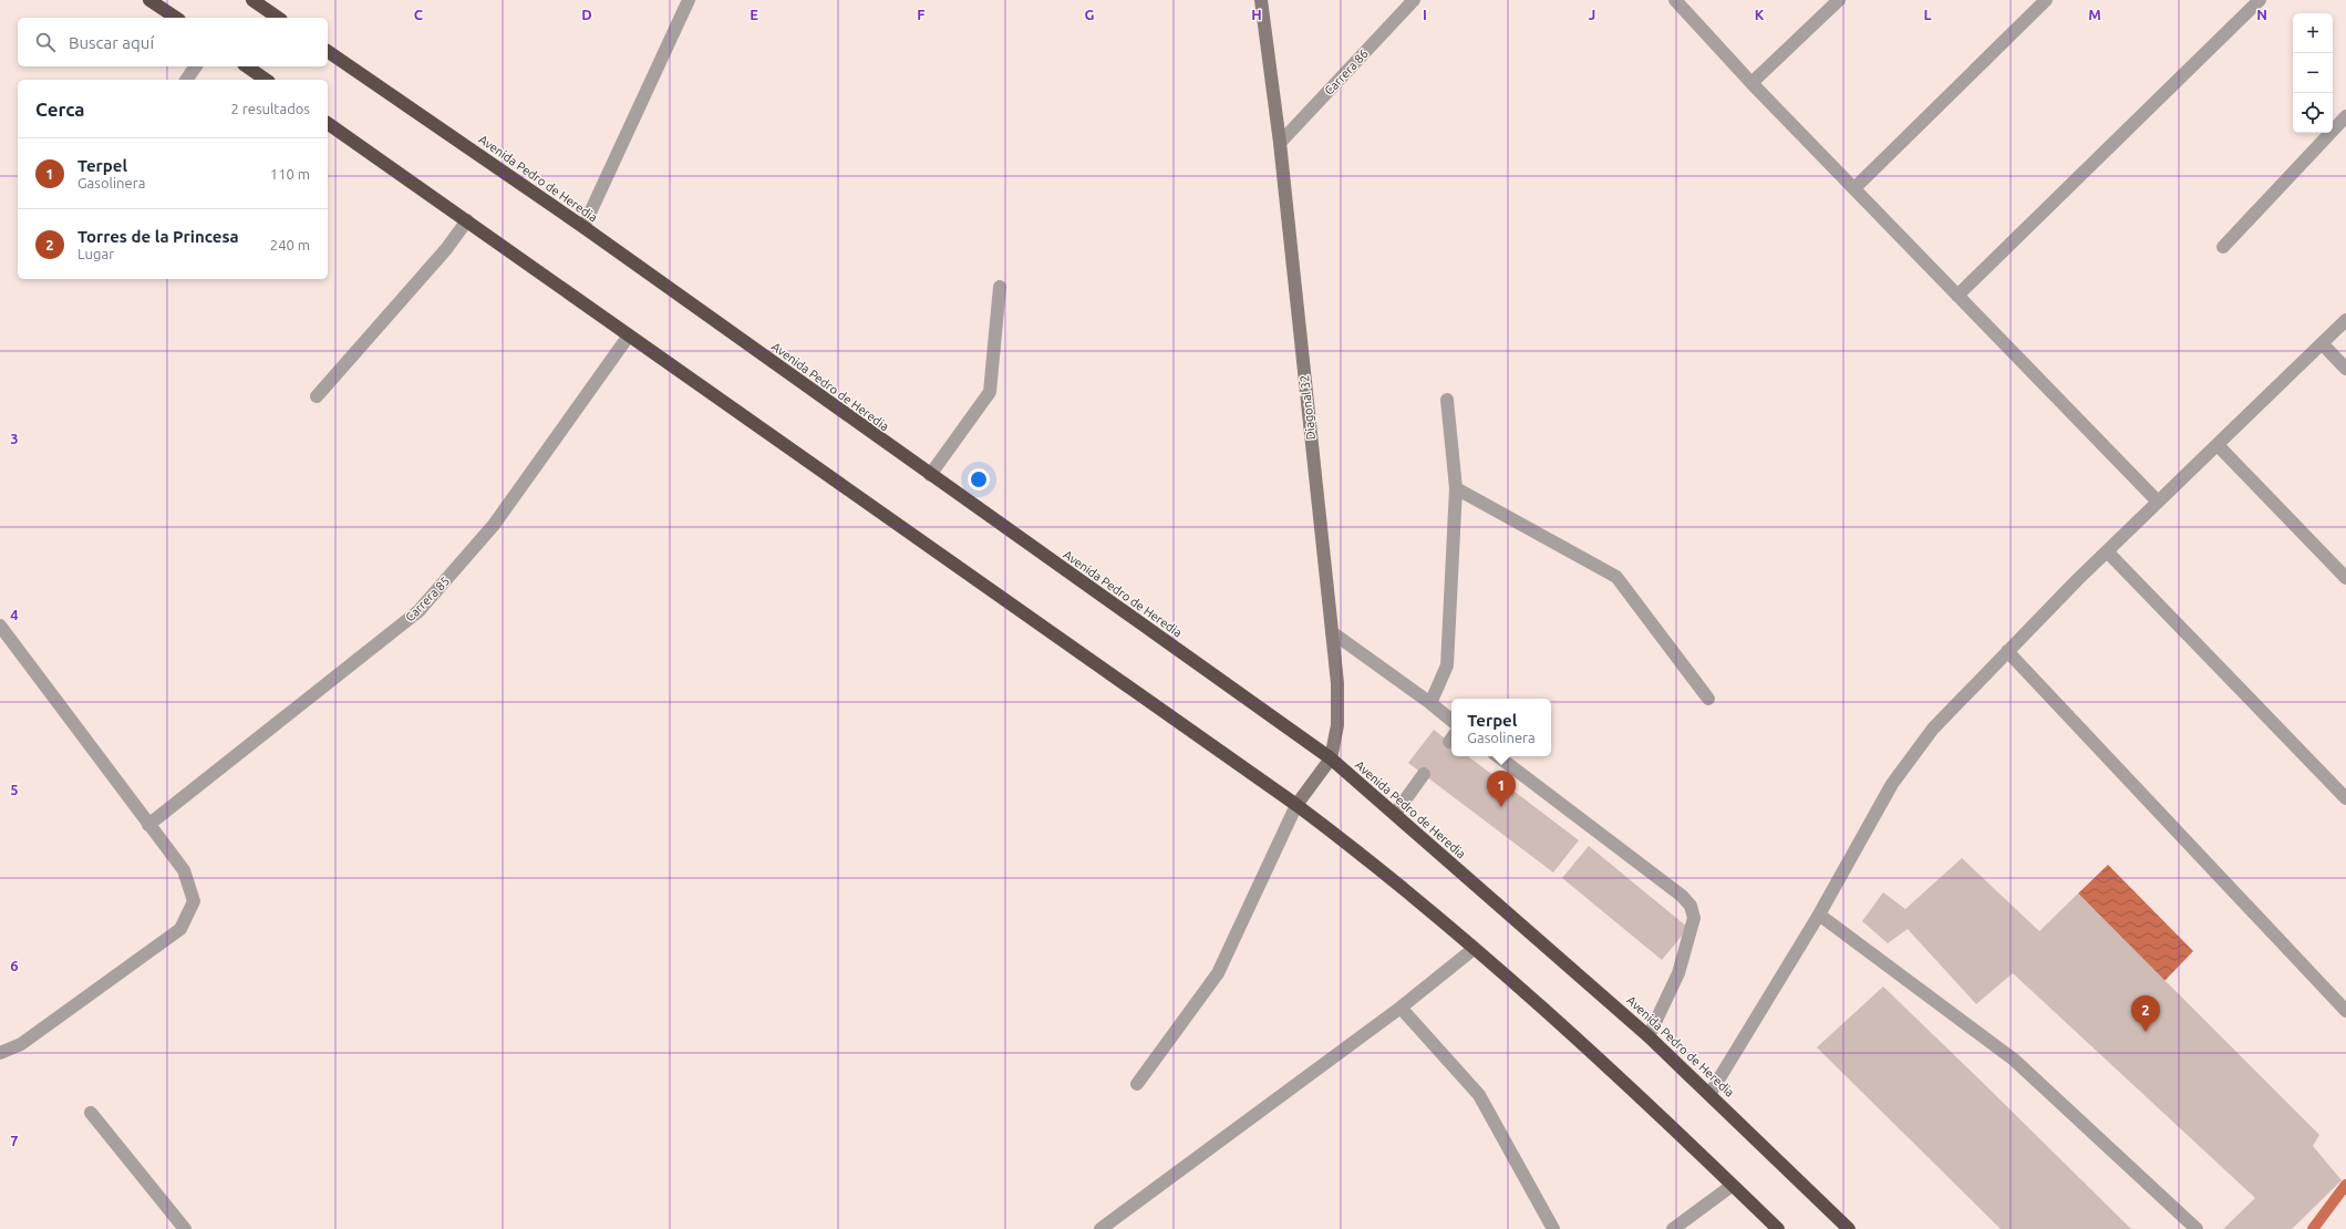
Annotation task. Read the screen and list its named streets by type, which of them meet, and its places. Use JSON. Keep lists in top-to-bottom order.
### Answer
{
  "streets": {
    "highway": ["Avenida Pedro de Heredia"],
    "street": ["Carrera 86", "Diagonal 32", "Carrera 85"]
  },
  "crossings": [
    ["Carrera 86", "Diagonal 32"],
    ["Avenida Pedro de Heredia", "Diagonal 32"]
  ],
  "page": {
    "map_buttons": ["+", "−"],
    "search": "Buscar aquí",
    "heading": ["Cerca", "2 resultados"],
    "list": [
      {
        "mark": "1",
        "name": "Terpel",
        "note": "Gasolinera",
        "value": "110 m"
      },
      {
        "mark": "2",
        "name": "Torres de la Princesa",
        "note": "Lugar",
        "value": "240 m"
      }
    ],
    "popup": ["Terpel", "Gasolinera"],
    "pins": ["1", "2"]
  },
  "grid": {
    "columns": [
      "C",
      "D",
      "E",
      "F",
      "G",
      "H",
      "I",
      "J",
      "K",
      "L",
      "M",
      "N"
    ],
    "rows": [
      "3",
      "4",
      "5",
      "6",
      "7"
    ]
  }
}
